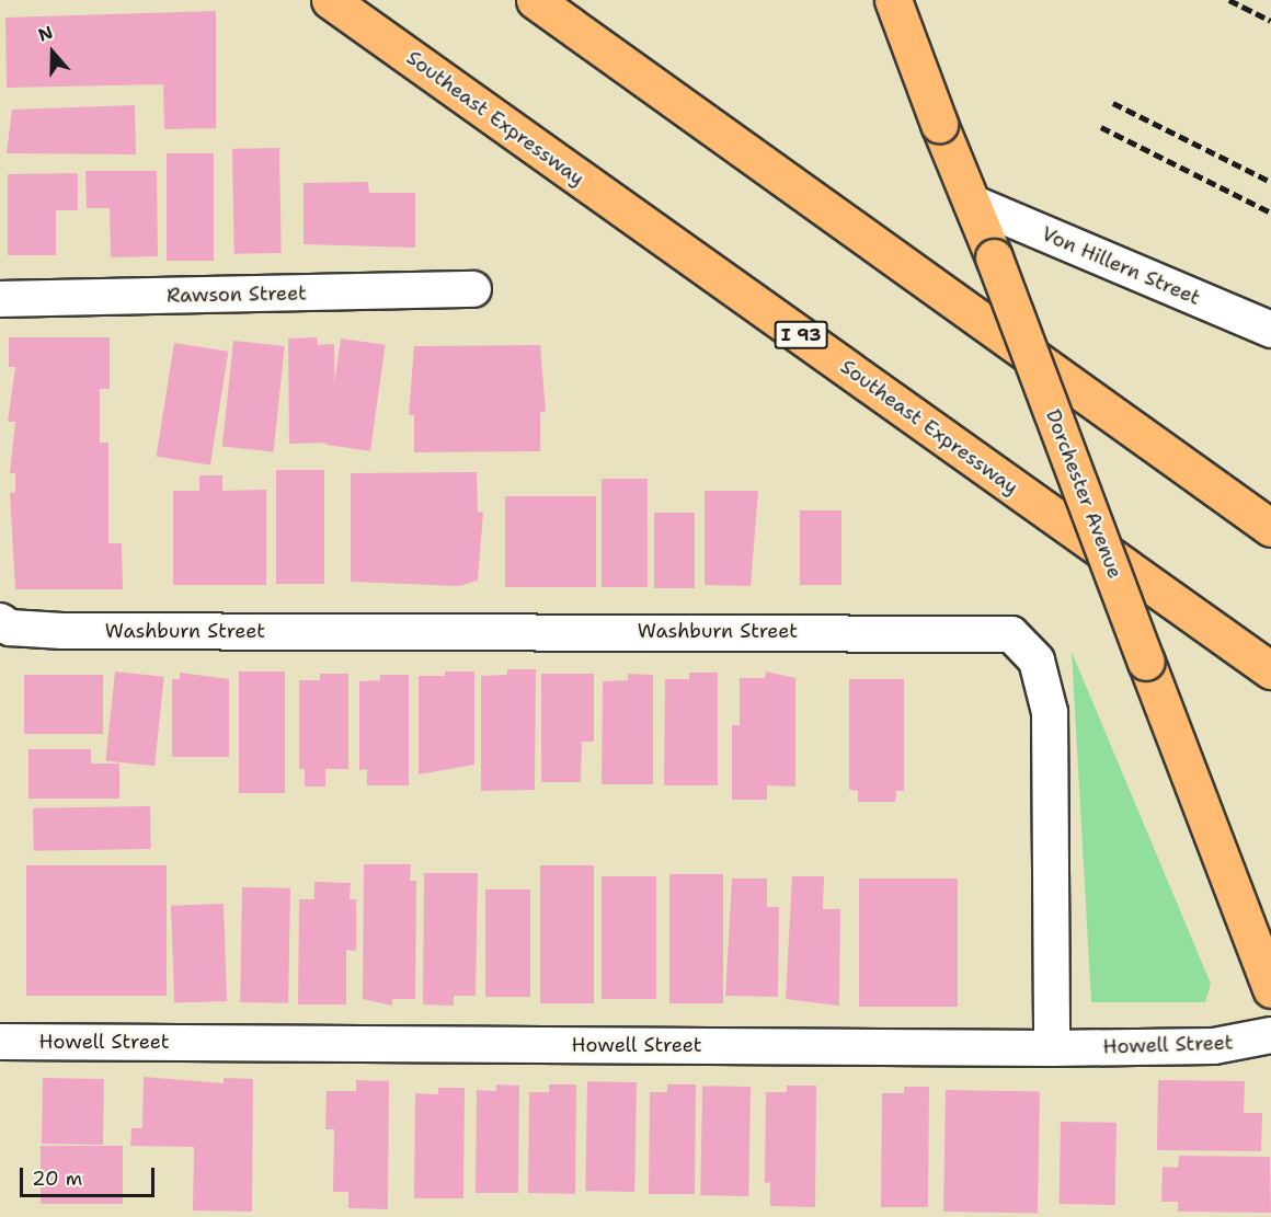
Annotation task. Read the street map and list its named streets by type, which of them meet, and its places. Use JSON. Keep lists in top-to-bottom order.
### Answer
{
  "streets": {
    "main road": ["Southeast Expressway", "I 93", "Dorchester Avenue"],
    "street": [
      "Von Hillern Street",
      "Rawson Street",
      "Washburn Street",
      "Howell Street"
    ]
  },
  "crossings": [
    ["Von Hillern Street", "Dorchester Avenue"],
    ["Washburn Street", "Howell Street"]
  ],
  "scale_bar": "20 m",
  "north": "top"
}
